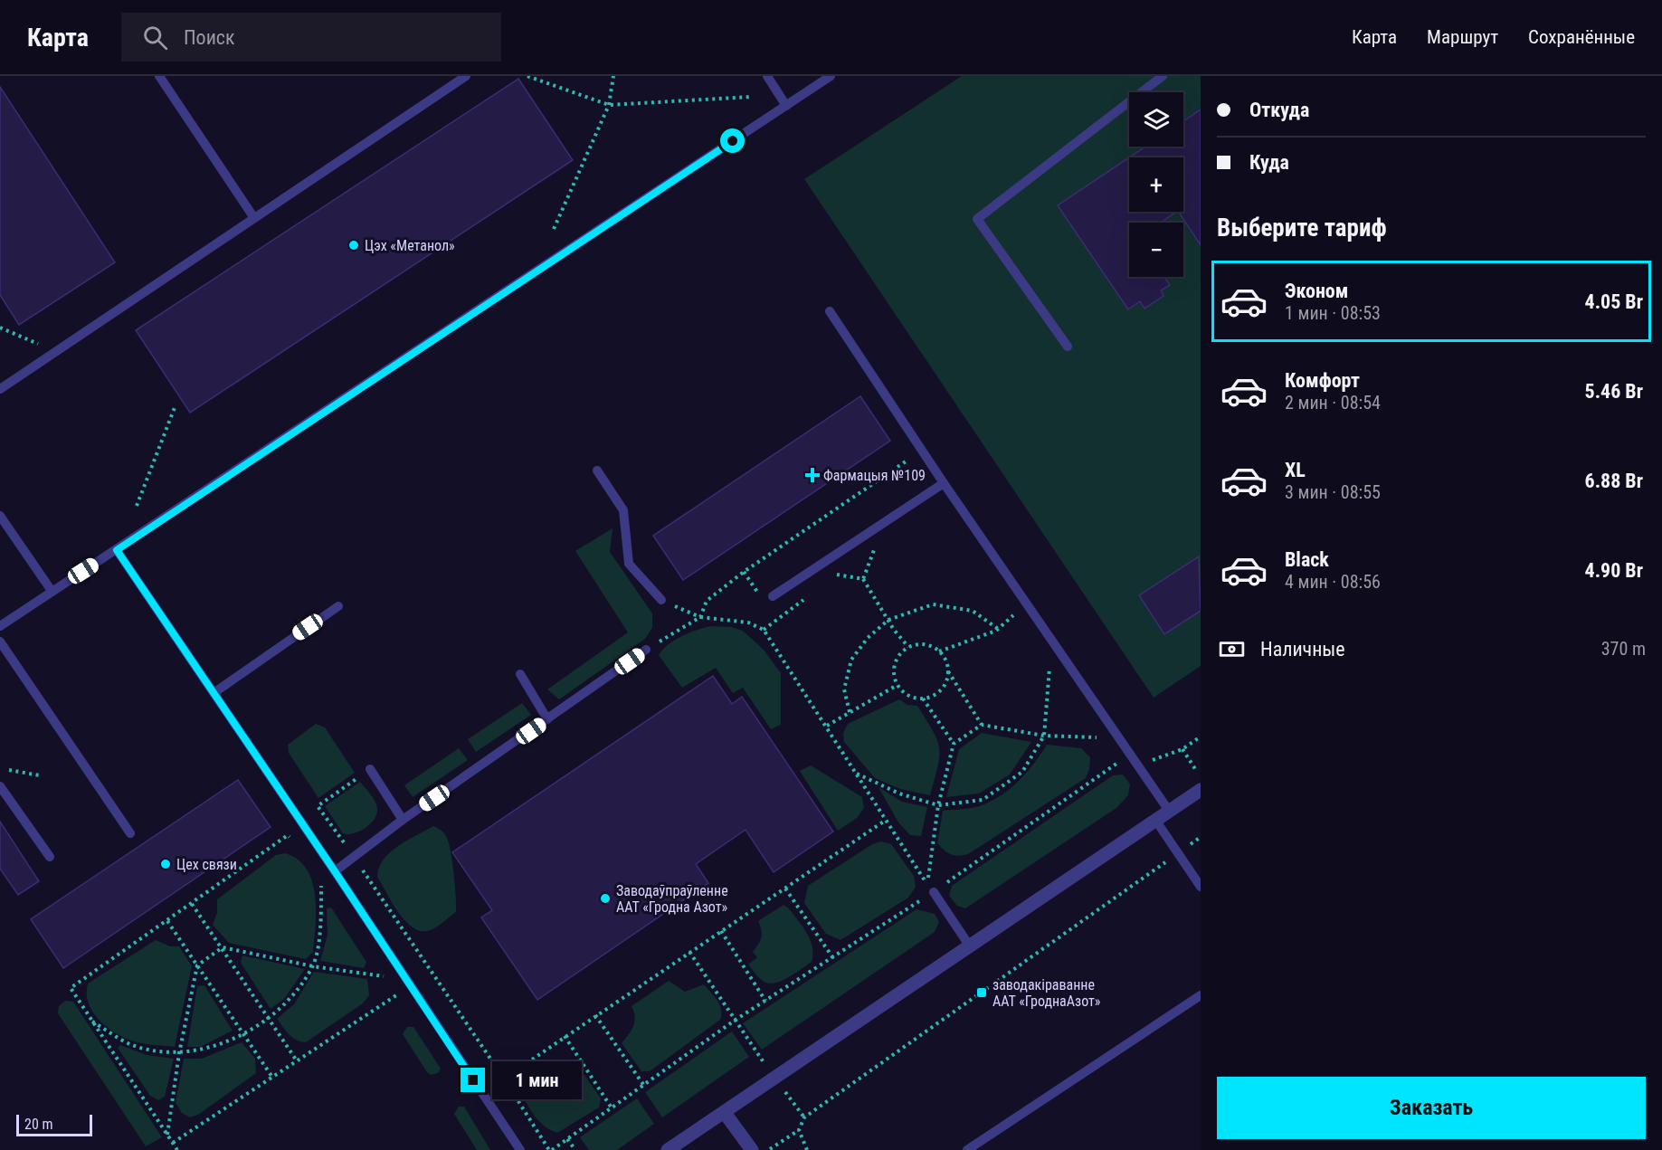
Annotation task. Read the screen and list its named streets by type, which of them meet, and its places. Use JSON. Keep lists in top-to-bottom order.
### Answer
{
  "places": {
    "other": ["Цэх «Метанол»", "Цех связи", "Заводаўпраўленне ААТ «Гродна Азот»"],
    "health": ["Фармацыя №109"],
    "transit": ["заводакіраванне ААТ «ГроднаАзот»"]
  },
  "scale_bar": "20 m",
  "page": {
    "header": "Карта",
    "search": "Поиск",
    "nav": ["Карта", "Маршрут", "Сохранённые"],
    "banner": ["Откуда", "Куда"],
    "map_buttons": ["+", "−"],
    "heading": "Выберите тариф",
    "list": [
      {
        "name": "Эконом",
        "note": "1 мин · 08:53",
        "value": "4.05 Br"
      },
      {
        "name": "Комфорт",
        "note": "2 мин · 08:54",
        "value": "5.46 Br"
      },
      {
        "name": "XL",
        "note": "3 мин · 08:55",
        "value": "6.88 Br"
      },
      {
        "name": "Black",
        "note": "4 мин · 08:56",
        "value": "4.90 Br"
      }
    ],
    "pay": ["Наличные", "370 m"],
    "bubble": "1 мин",
    "buttons": "Заказать",
    "scale": "20 m"
  }
}
